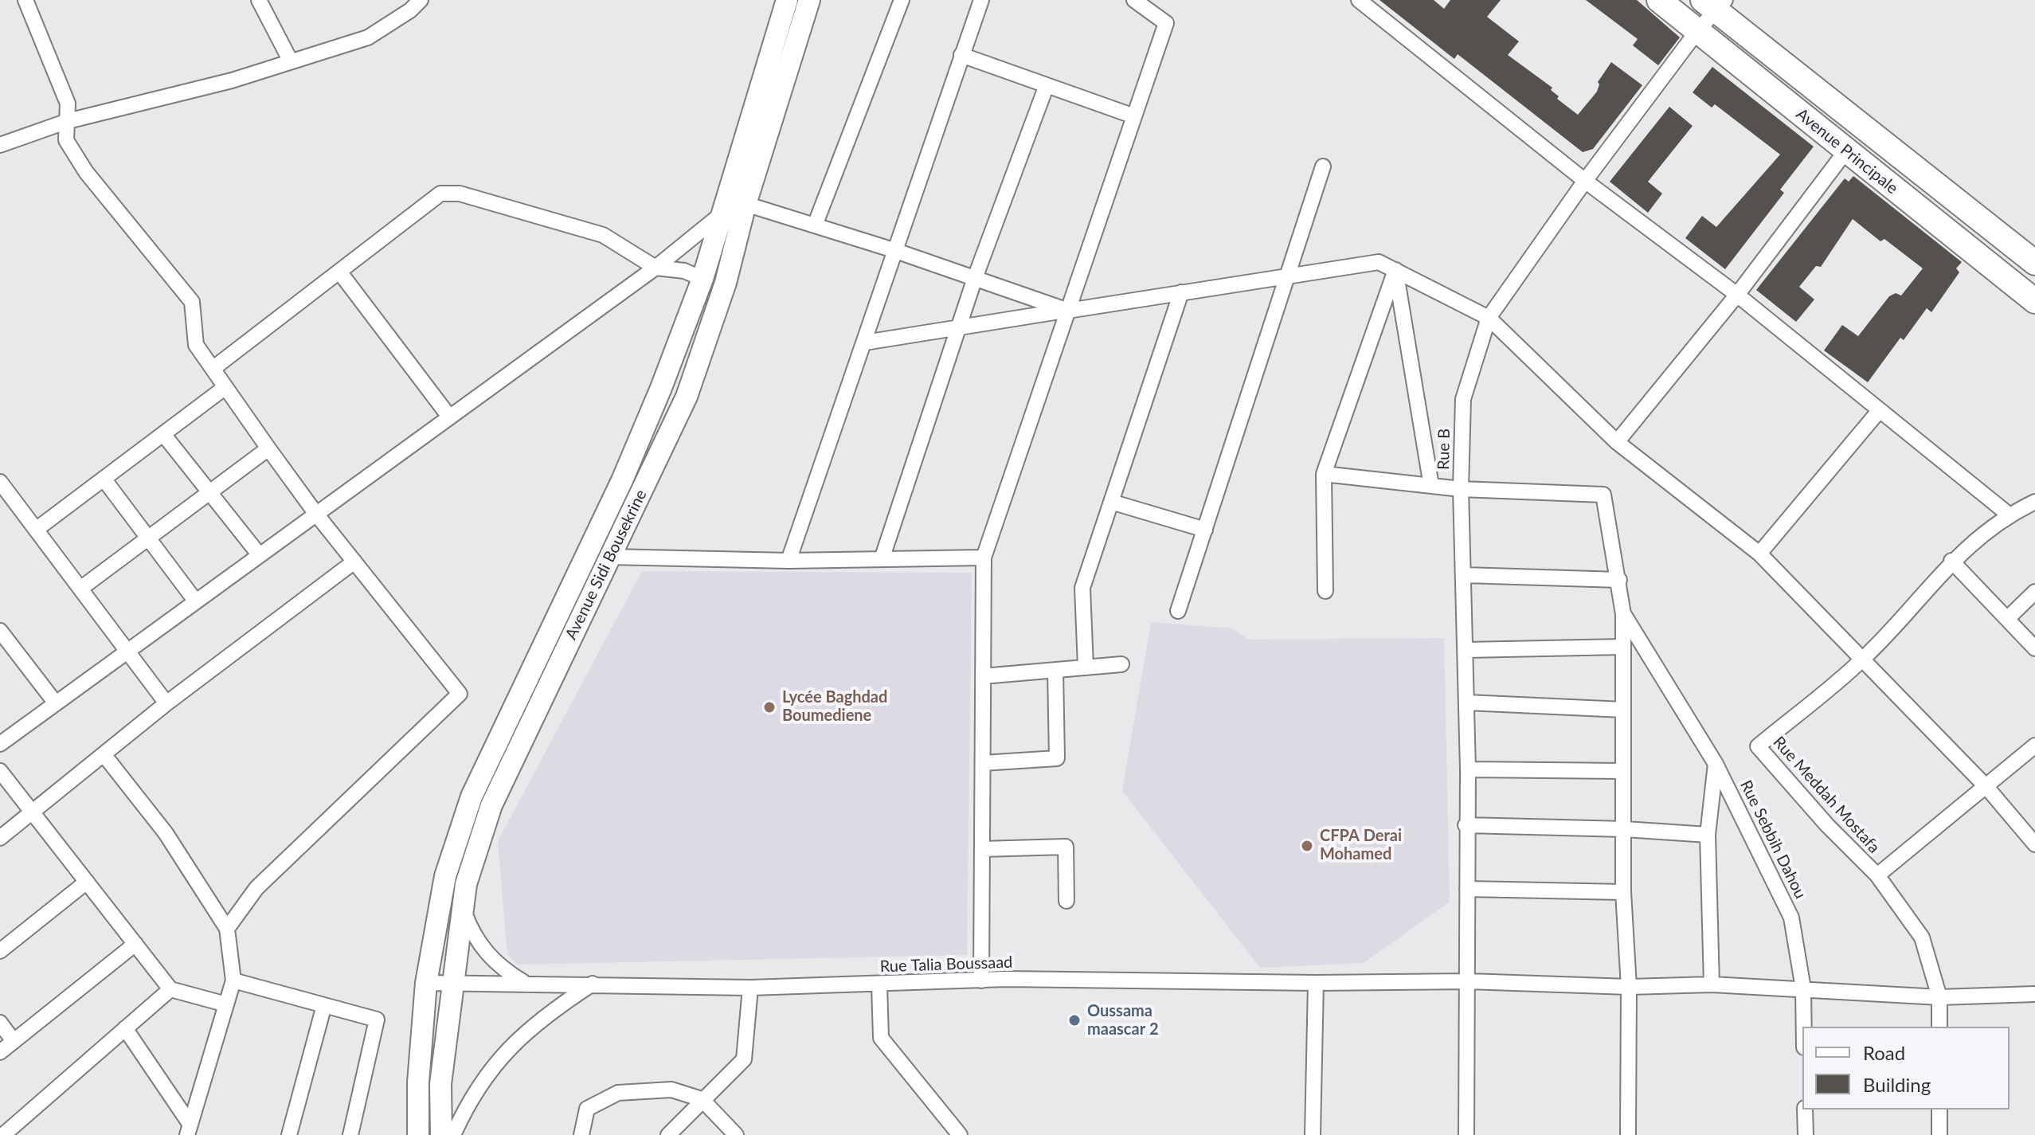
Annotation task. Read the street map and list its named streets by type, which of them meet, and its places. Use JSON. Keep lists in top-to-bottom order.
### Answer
{
  "streets": {
    "main road": ["Avenue Principale", "Avenue Sidi Bousekrine"],
    "street": [
      "Rue B",
      "Rue Meddah Mostafa",
      "Rue Sebbih Dahou",
      "Rue Talia Boussaad"
    ]
  },
  "crossings": [
    ["Avenue Principale", "Rue B"],
    ["Rue B", "Rue Talia Boussaad"],
    ["Avenue Sidi Bousekrine", "Rue Talia Boussaad"],
    ["Rue Meddah Mostafa", "Rue Talia Boussaad"],
    ["Rue Sebbih Dahou", "Rue Talia Boussaad"]
  ],
  "places": ["Lycée Baghdad Boumediene", "CFPA Derai Mohamed", "Oussama maascar 2"],
  "legend": ["Road", "Building"]
}
